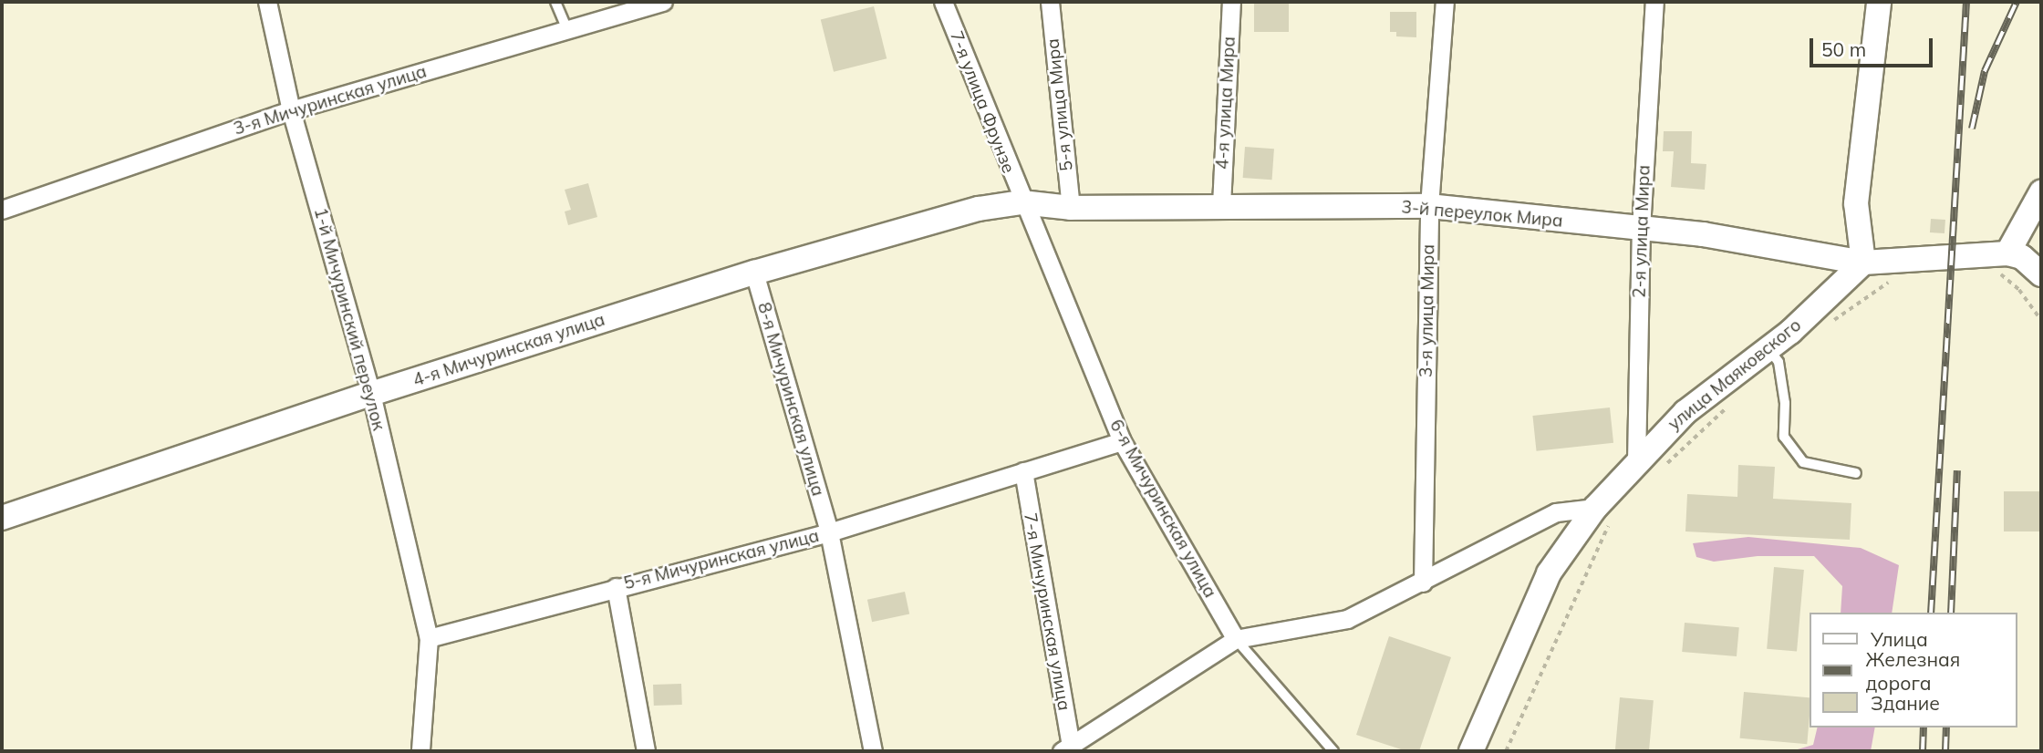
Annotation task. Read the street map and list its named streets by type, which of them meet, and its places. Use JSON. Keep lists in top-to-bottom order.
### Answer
{
  "streets": {
    "street": [
      "3-я Мичуринская улица",
      "7-я улица Фрунзе",
      "4-я улица Мира",
      "5-я улица Мира",
      "3-й переулок Мира",
      "2-я улица Мира",
      "3-я улица Мира",
      "1-й Мичуринский переулок",
      "4-я Мичуринская улица",
      "улица Маяковского",
      "8-я Мичуринская улица",
      "6-я Мичуринская улица",
      "5-я Мичуринская улица",
      "7-я Мичуринская улица"
    ]
  },
  "crossings": [
    ["3-я Мичуринская улица", "1-й Мичуринский переулок"],
    ["7-я улица Фрунзе", "3-й переулок Мира"],
    ["7-я улица Фрунзе", "4-я Мичуринская улица"],
    ["7-я улица Фрунзе", "6-я Мичуринская улица"],
    ["4-я улица Мира", "3-й переулок Мира"],
    ["5-я улица Мира", "3-й переулок Мира"],
    ["3-й переулок Мира", "2-я улица Мира"],
    ["3-й переулок Мира", "3-я улица Мира"],
    ["3-й переулок Мира", "4-я Мичуринская улица"],
    ["3-й переулок Мира", "улица Маяковского"],
    ["3-й переулок Мира", "6-я Мичуринская улица"],
    ["2-я улица Мира", "улица Маяковского"],
    ["1-й Мичуринский переулок", "4-я Мичуринская улица"],
    ["1-й Мичуринский переулок", "5-я Мичуринская улица"],
    ["4-я Мичуринская улица", "8-я Мичуринская улица"],
    ["4-я Мичуринская улица", "6-я Мичуринская улица"],
    ["8-я Мичуринская улица", "5-я Мичуринская улица"],
    ["6-я Мичуринская улица", "5-я Мичуринская улица"],
    ["5-я Мичуринская улица", "7-я Мичуринская улица"]
  ],
  "legend": ["Улица", "Железная дорога", "Здание"],
  "scale_bar": "50 m"
}
